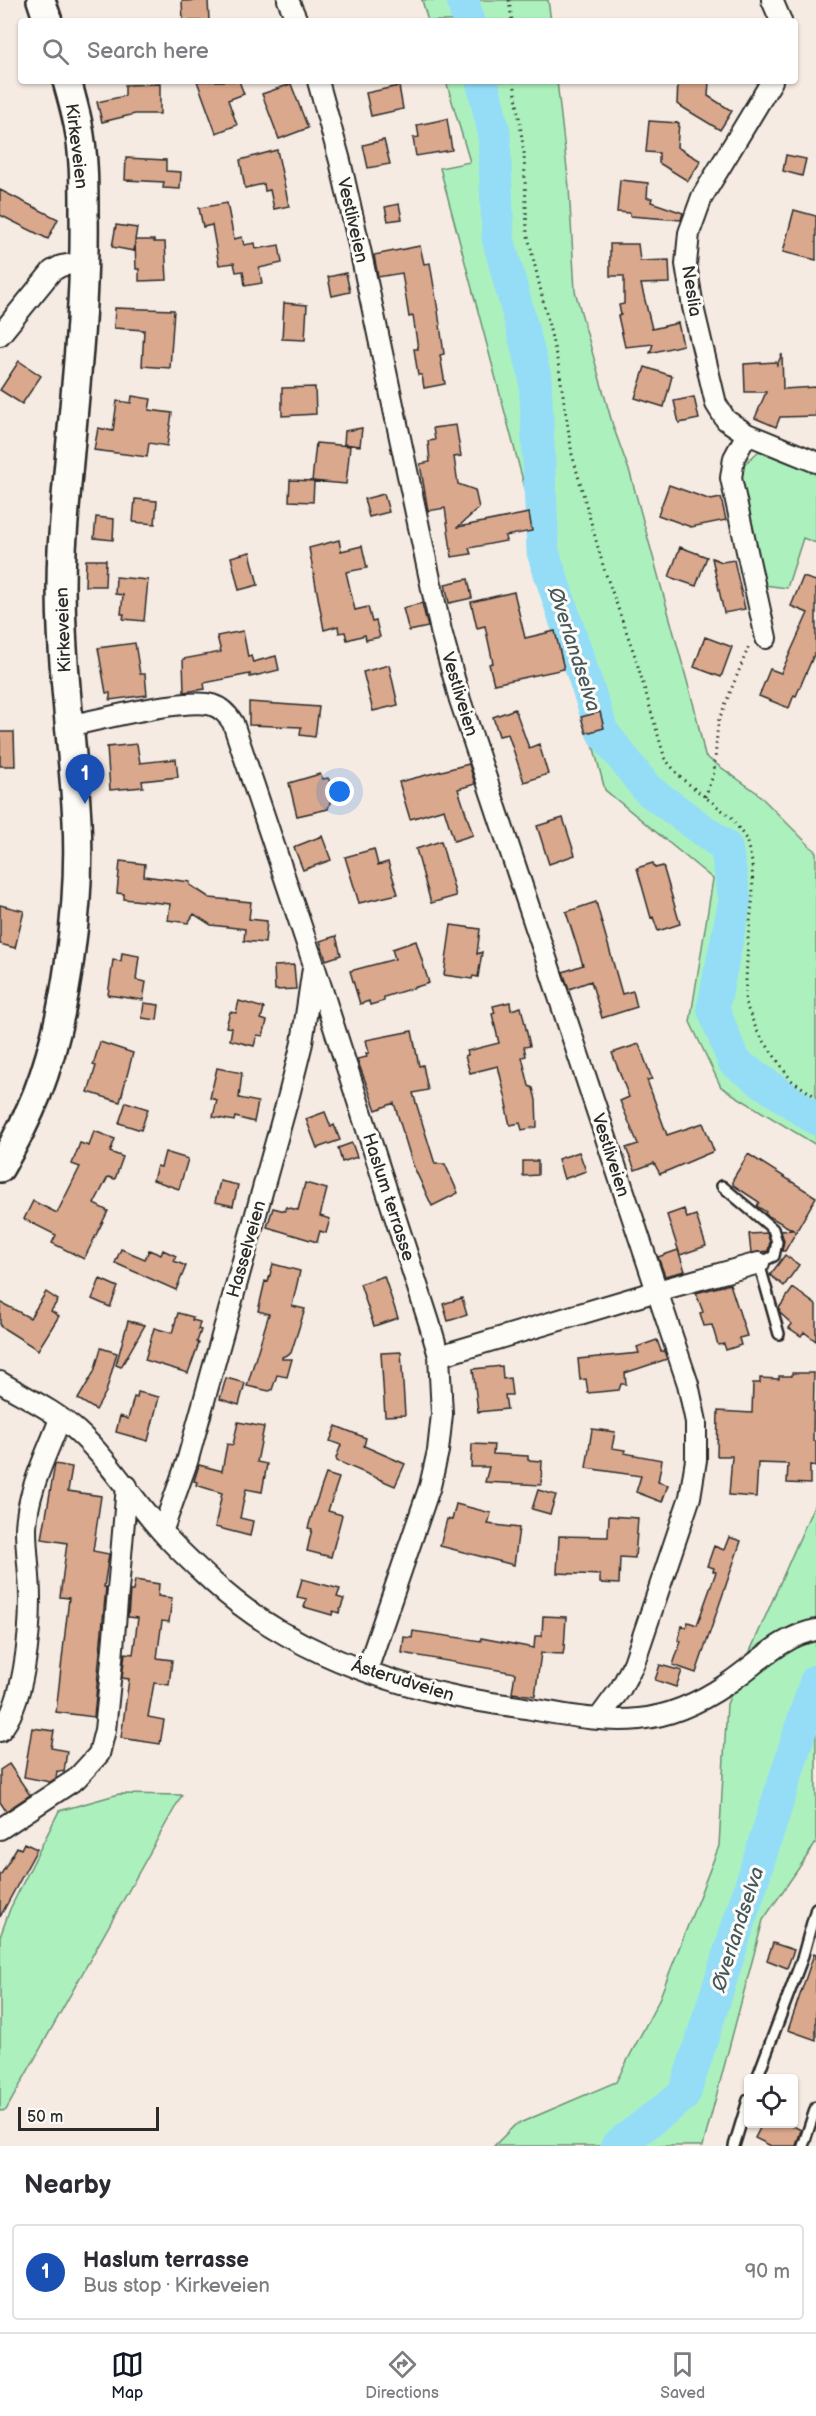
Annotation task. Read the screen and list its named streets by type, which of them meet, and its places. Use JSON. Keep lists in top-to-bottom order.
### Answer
{
  "streets": {
    "main road": ["Kirkeveien"],
    "street": [
      "Vestliveien",
      "Neslia",
      "Haslum terrasse",
      "Hasselveien",
      "Åsterudveien"
    ]
  },
  "crossings": [
    ["Kirkeveien", "Haslum terrasse"],
    ["Vestliveien", "Åsterudveien"],
    ["Haslum terrasse", "Hasselveien"],
    ["Haslum terrasse", "Åsterudveien"],
    ["Hasselveien", "Åsterudveien"]
  ],
  "water": ["Øverlandselva"],
  "scale_bar": "50 m",
  "page": {
    "search": "Search here",
    "pins": "1",
    "scale": "50 m",
    "heading": "Nearby",
    "list": [
      {
        "mark": "1",
        "name": "Haslum terrasse",
        "note": "Bus stop · Kirkeveien",
        "value": "90 m"
      }
    ],
    "nav": ["Map", "Directions", "Saved"]
  }
}
